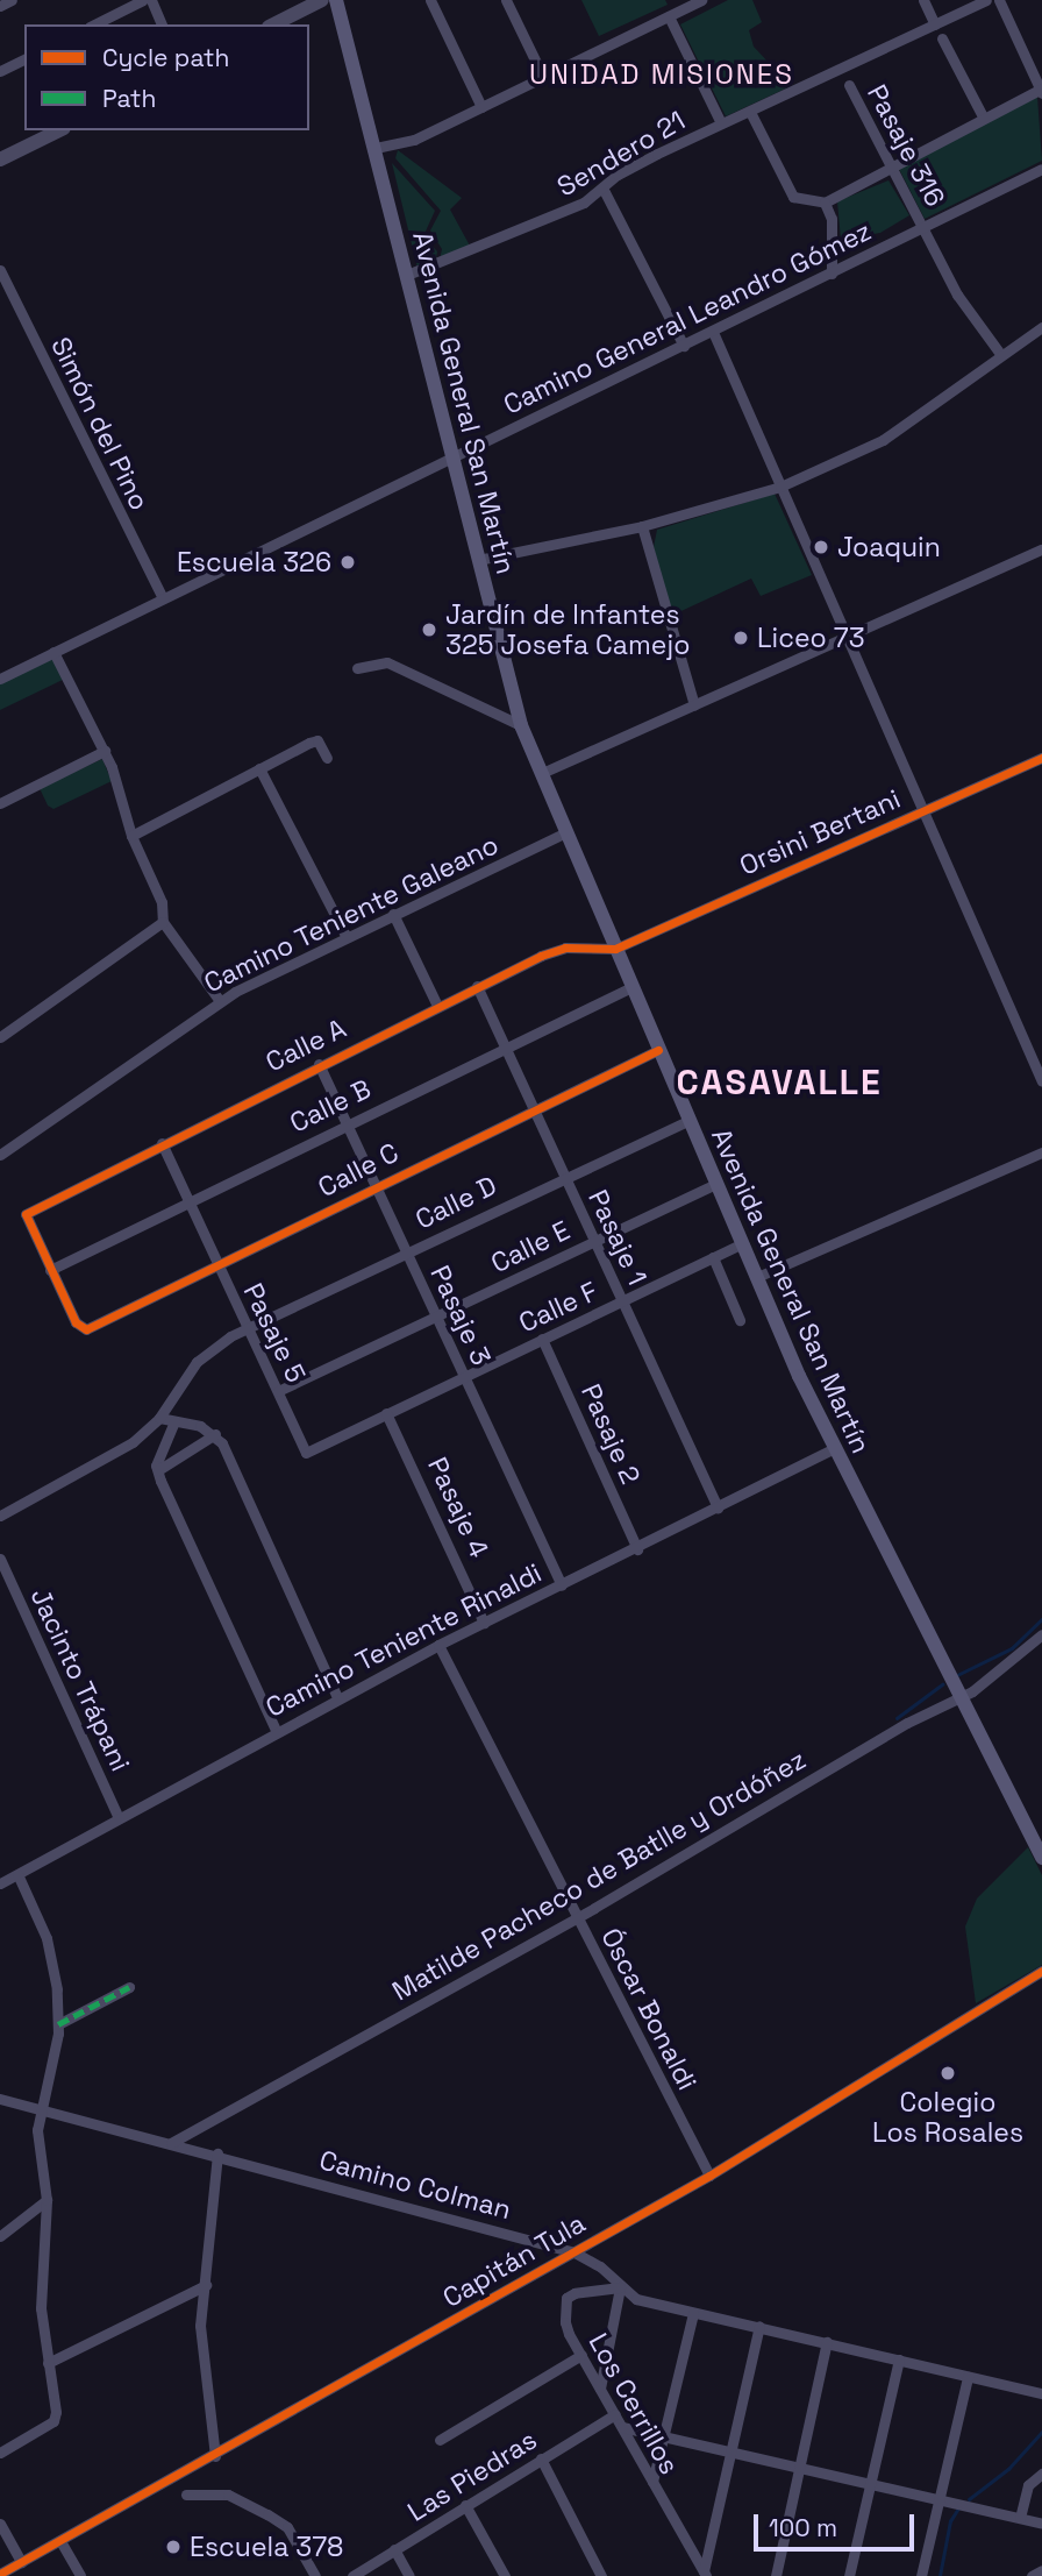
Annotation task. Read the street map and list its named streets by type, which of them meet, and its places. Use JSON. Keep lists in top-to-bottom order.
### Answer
{
  "streets": {
    "main road": ["Avenida General San Martín"],
    "street": [
      "Pasaje 316",
      "Sendero 21",
      "Camino General Leandro Gómez",
      "Simón del Pino",
      "Orsini Bertani",
      "Camino Teniente Galeano",
      "Calle A",
      "Calle B",
      "Calle C",
      "Calle D",
      "Pasaje 1",
      "Calle E",
      "Calle F",
      "Pasaje 3",
      "Pasaje 5",
      "Pasaje 2",
      "Pasaje 4",
      "Camino Teniente Rinaldi",
      "Jacinto Trápani",
      "Matilde Pacheco de Batlle y Ordóñez",
      "Óscar Bonaldi",
      "Camino Colman",
      "Capitán Tula",
      "Los Cerrillos",
      "Las Piedras"
    ]
  },
  "crossings": [
    ["Pasaje 316", "Camino General Leandro Gómez"],
    ["Sendero 21", "Avenida General San Martín"],
    ["Camino General Leandro Gómez", "Avenida General San Martín"],
    ["Camino General Leandro Gómez", "Simón del Pino"],
    ["Avenida General San Martín", "Orsini Bertani"],
    ["Avenida General San Martín", "Camino Teniente Galeano"],
    ["Avenida General San Martín", "Calle A"],
    ["Avenida General San Martín", "Calle B"],
    ["Avenida General San Martín", "Calle C"],
    ["Avenida General San Martín", "Calle D"],
    ["Avenida General San Martín", "Calle E"],
    ["Avenida General San Martín", "Calle F"],
    ["Avenida General San Martín", "Camino Teniente Rinaldi"],
    ["Avenida General San Martín", "Matilde Pacheco de Batlle y Ordóñez"],
    ["Orsini Bertani", "Calle A"],
    ["Calle A", "Calle B"],
    ["Calle A", "Calle C"],
    ["Calle A", "Pasaje 1"],
    ["Calle A", "Pasaje 3"],
    ["Calle A", "Pasaje 5"],
    ["Calle B", "Calle C"],
    ["Calle B", "Pasaje 1"],
    ["Calle B", "Pasaje 3"],
    ["Calle B", "Pasaje 5"],
    ["Calle C", "Pasaje 1"],
    ["Calle C", "Pasaje 3"],
    ["Calle C", "Pasaje 5"],
    ["Calle D", "Pasaje 1"],
    ["Calle D", "Pasaje 3"],
    ["Calle D", "Pasaje 5"],
    ["Pasaje 1", "Calle E"],
    ["Pasaje 1", "Calle F"],
    ["Pasaje 1", "Camino Teniente Rinaldi"],
    ["Calle E", "Pasaje 3"],
    ["Calle E", "Pasaje 5"],
    ["Calle F", "Pasaje 3"],
    ["Calle F", "Pasaje 5"],
    ["Calle F", "Pasaje 2"],
    ["Calle F", "Pasaje 4"],
    ["Pasaje 3", "Camino Teniente Rinaldi"],
    ["Pasaje 2", "Camino Teniente Rinaldi"],
    ["Pasaje 4", "Camino Teniente Rinaldi"],
    ["Camino Teniente Rinaldi", "Jacinto Trápani"],
    ["Camino Teniente Rinaldi", "Óscar Bonaldi"],
    ["Matilde Pacheco de Batlle y Ordóñez", "Óscar Bonaldi"],
    ["Matilde Pacheco de Batlle y Ordóñez", "Camino Colman"],
    ["Óscar Bonaldi", "Capitán Tula"],
    ["Camino Colman", "Capitán Tula"],
    ["Camino Colman", "Los Cerrillos"],
    ["Los Cerrillos", "Las Piedras"]
  ],
  "districts": ["UNIDAD MISIONES", "CASAVALLE"],
  "places": [
    "Joaquin",
    "Escuela 326",
    "Jardín de Infantes 325 Josefa Camejo",
    "Liceo 73",
    "Colegio Los Rosales",
    "Escuela 378"
  ],
  "legend": ["Cycle path", "Path"],
  "scale_bar": "100 m"
}
